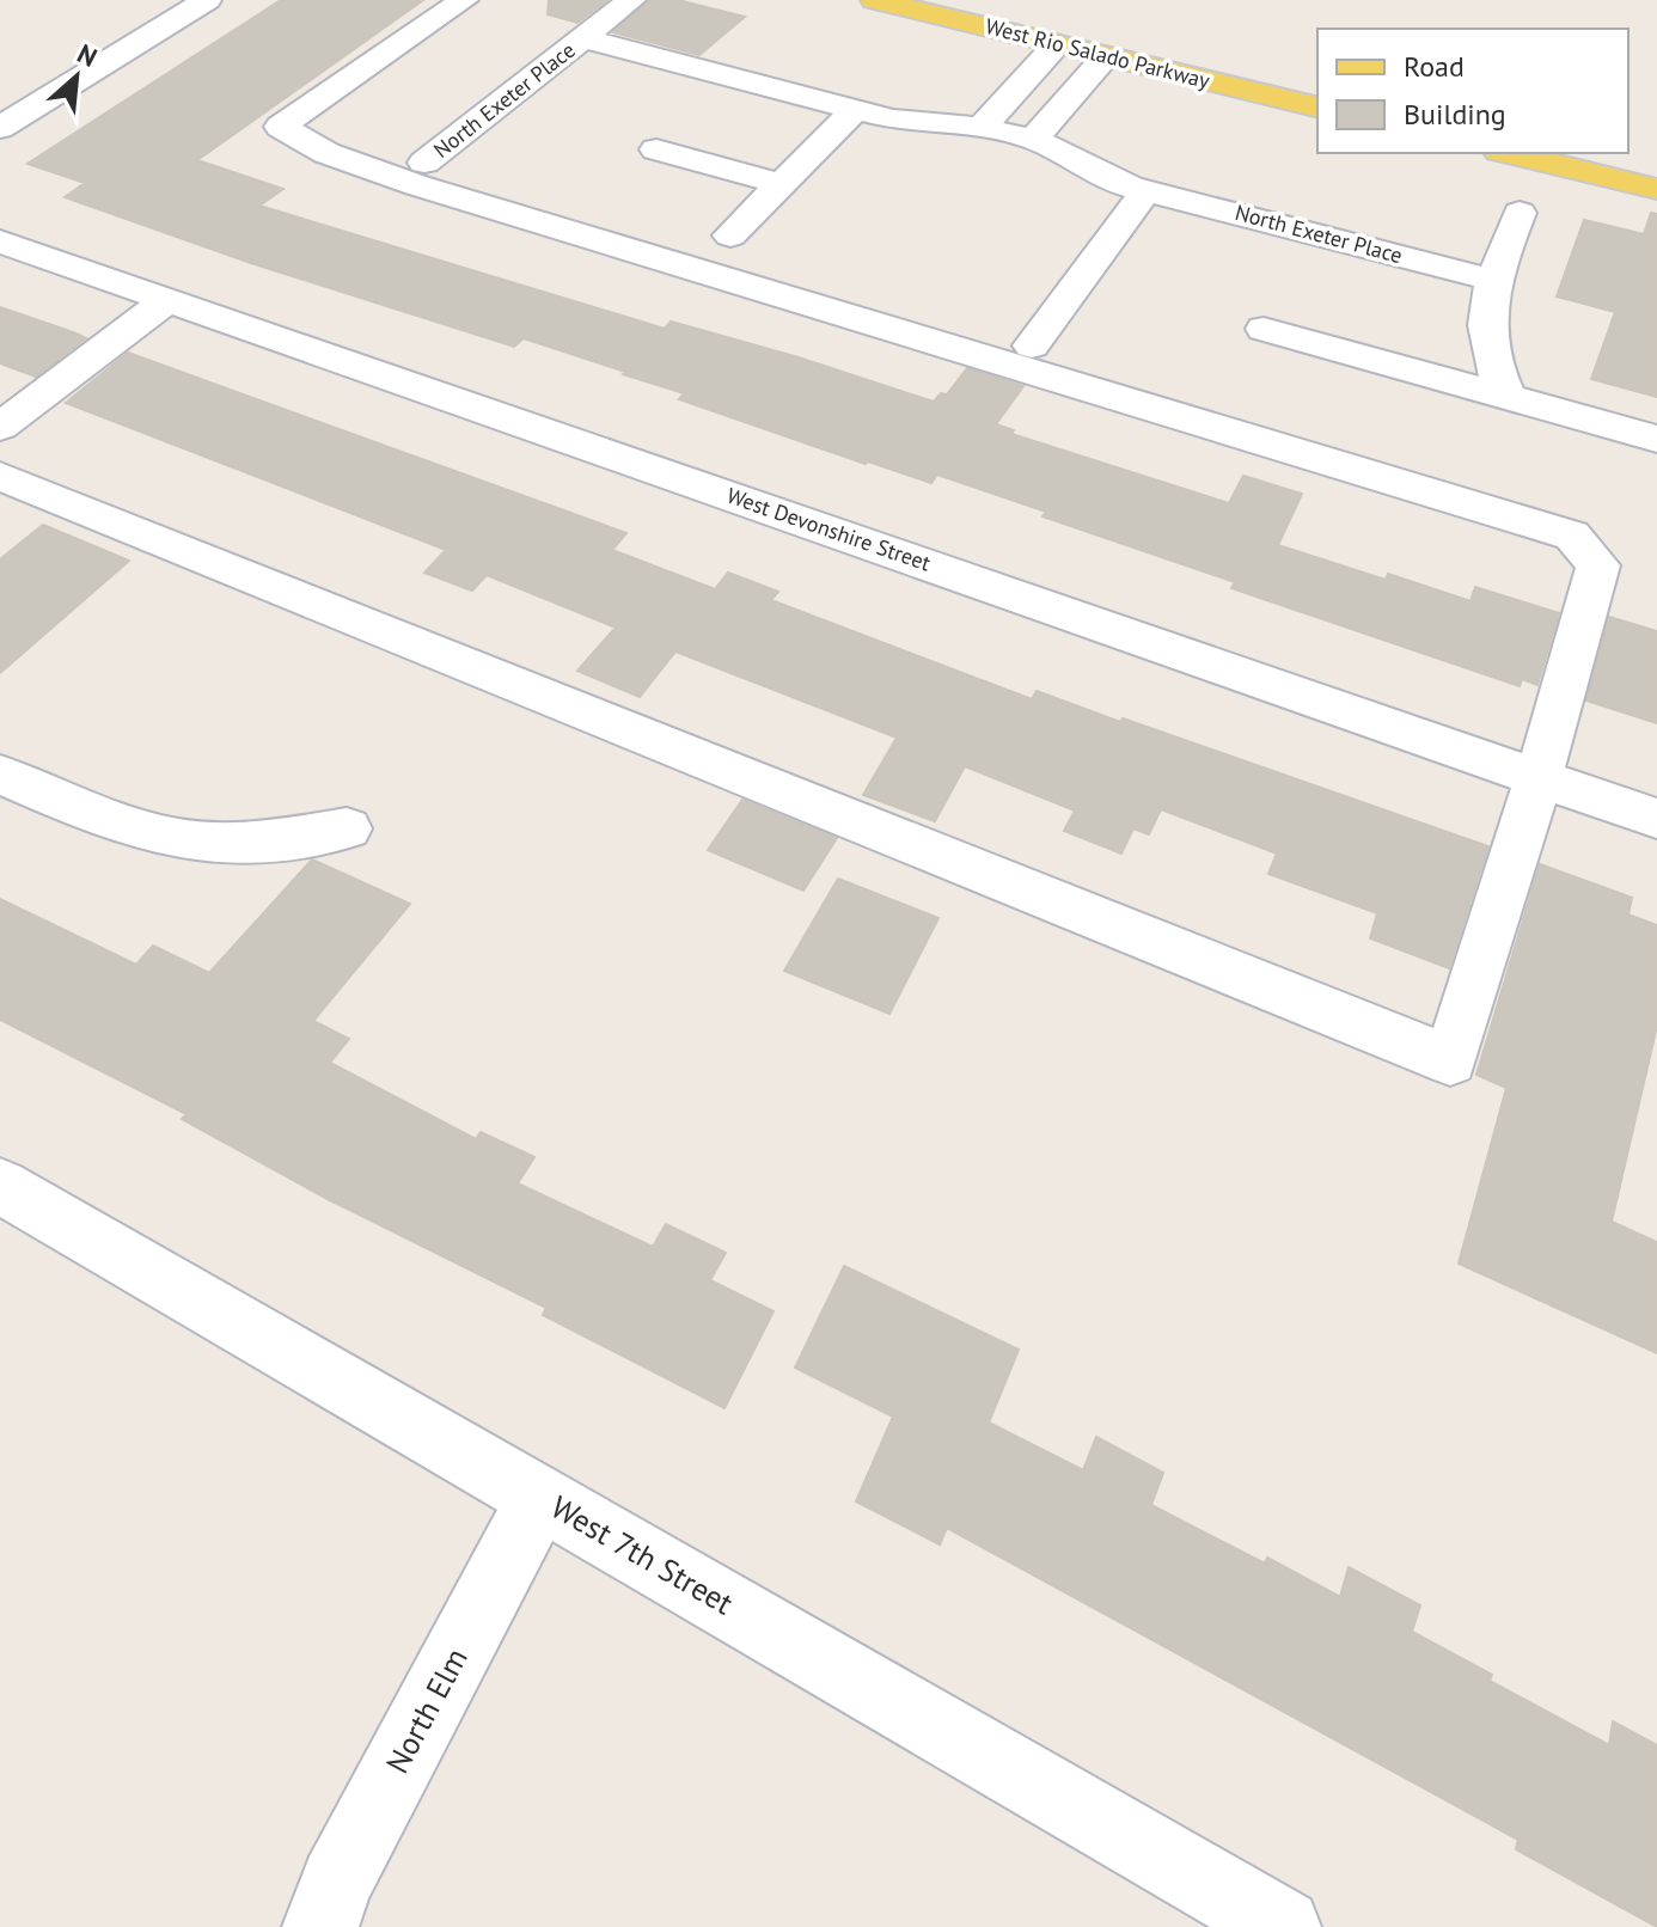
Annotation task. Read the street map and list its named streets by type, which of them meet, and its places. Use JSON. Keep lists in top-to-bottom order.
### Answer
{
  "streets": {
    "main road": ["West Rio Salado Parkway"],
    "street": [
      "North Exeter Place",
      "West Devonshire Street",
      "West 7th Street",
      "North Elm"
    ]
  },
  "crossings": [
    ["West 7th Street", "North Elm"]
  ],
  "legend": ["Road", "Building"],
  "north": "top right"
}
